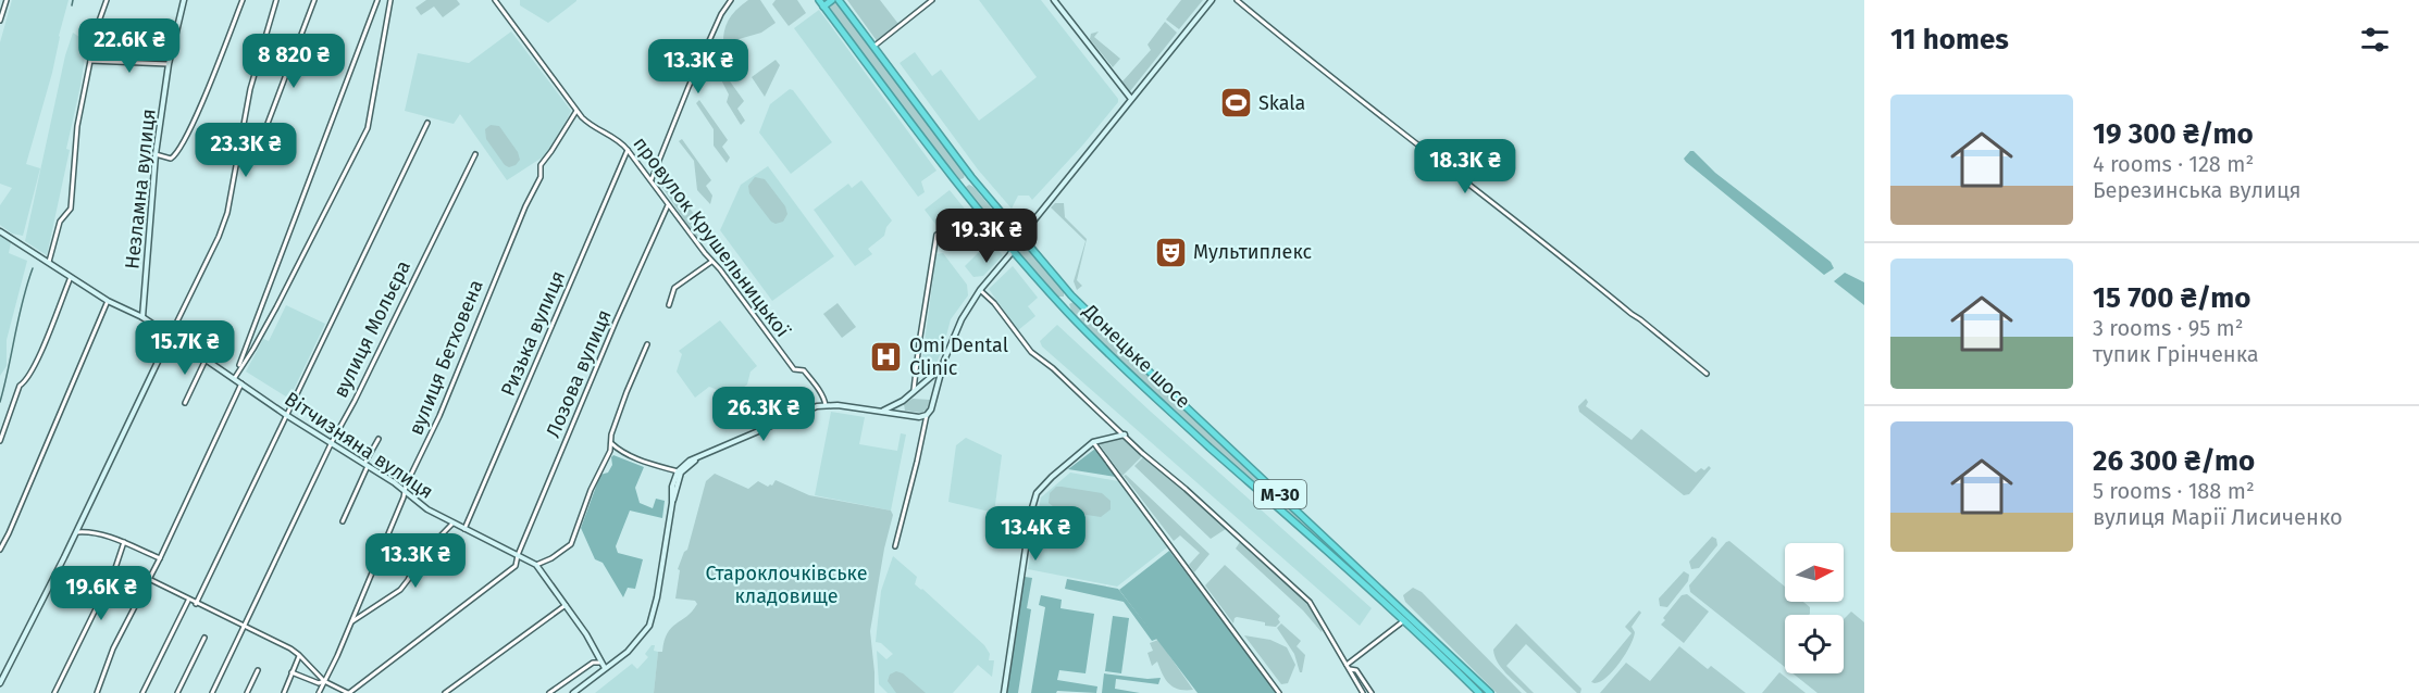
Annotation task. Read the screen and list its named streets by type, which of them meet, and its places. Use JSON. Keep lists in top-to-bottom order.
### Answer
{
  "streets": {
    "highway": ["Донецьке шосе", "М-30"],
    "street": [
      "Незламна вулиця",
      "провулок Крушельницької",
      "вулиця Мольєра",
      "Ризька вулиця",
      "вулиця Бетховена",
      "Лозова вулиця",
      "Вітчизняна вулиця"
    ]
  },
  "crossings": [
    ["Незламна вулиця", "Вітчизняна вулиця"],
    ["провулок Крушельницької", "Ризька вулиця"],
    ["провулок Крушельницької", "вулиця Бетховена"],
    ["провулок Крушельницької", "Лозова вулиця"],
    ["вулиця Мольєра", "Вітчизняна вулиця"],
    ["Ризька вулиця", "Вітчизняна вулиця"],
    ["вулиця Бетховена", "Вітчизняна вулиця"],
    ["Лозова вулиця", "Вітчизняна вулиця"]
  ],
  "parks": ["Староклочківське кладовище"],
  "places": {
    "sports": ["Skala"],
    "theatre": ["Мультиплекс"],
    "hospital": ["Omi Dental Clinic"]
  },
  "north": "right",
  "page": {
    "heading": "11 homes",
    "price": [
      "22.6K ₴",
      "8 820 ₴",
      "13.3K ₴",
      "23.3K ₴",
      "18.3K ₴",
      "19.3K ₴",
      "15.7K ₴",
      "26.3K ₴",
      "13.4K ₴",
      "13.3K ₴",
      "19.6K ₴"
    ],
    "list": [
      {
        "name": "19 300 ₴/mo",
        "note": "4 rooms · 128 m² · Березинська вулиця"
      },
      {
        "name": "15 700 ₴/mo",
        "note": "3 rooms · 95 m² · тупик Грінченка"
      },
      {
        "name": "26 300 ₴/mo",
        "note": "5 rooms · 188 m² · вулиця Марії Лисиченко"
      }
    ]
  }
}
